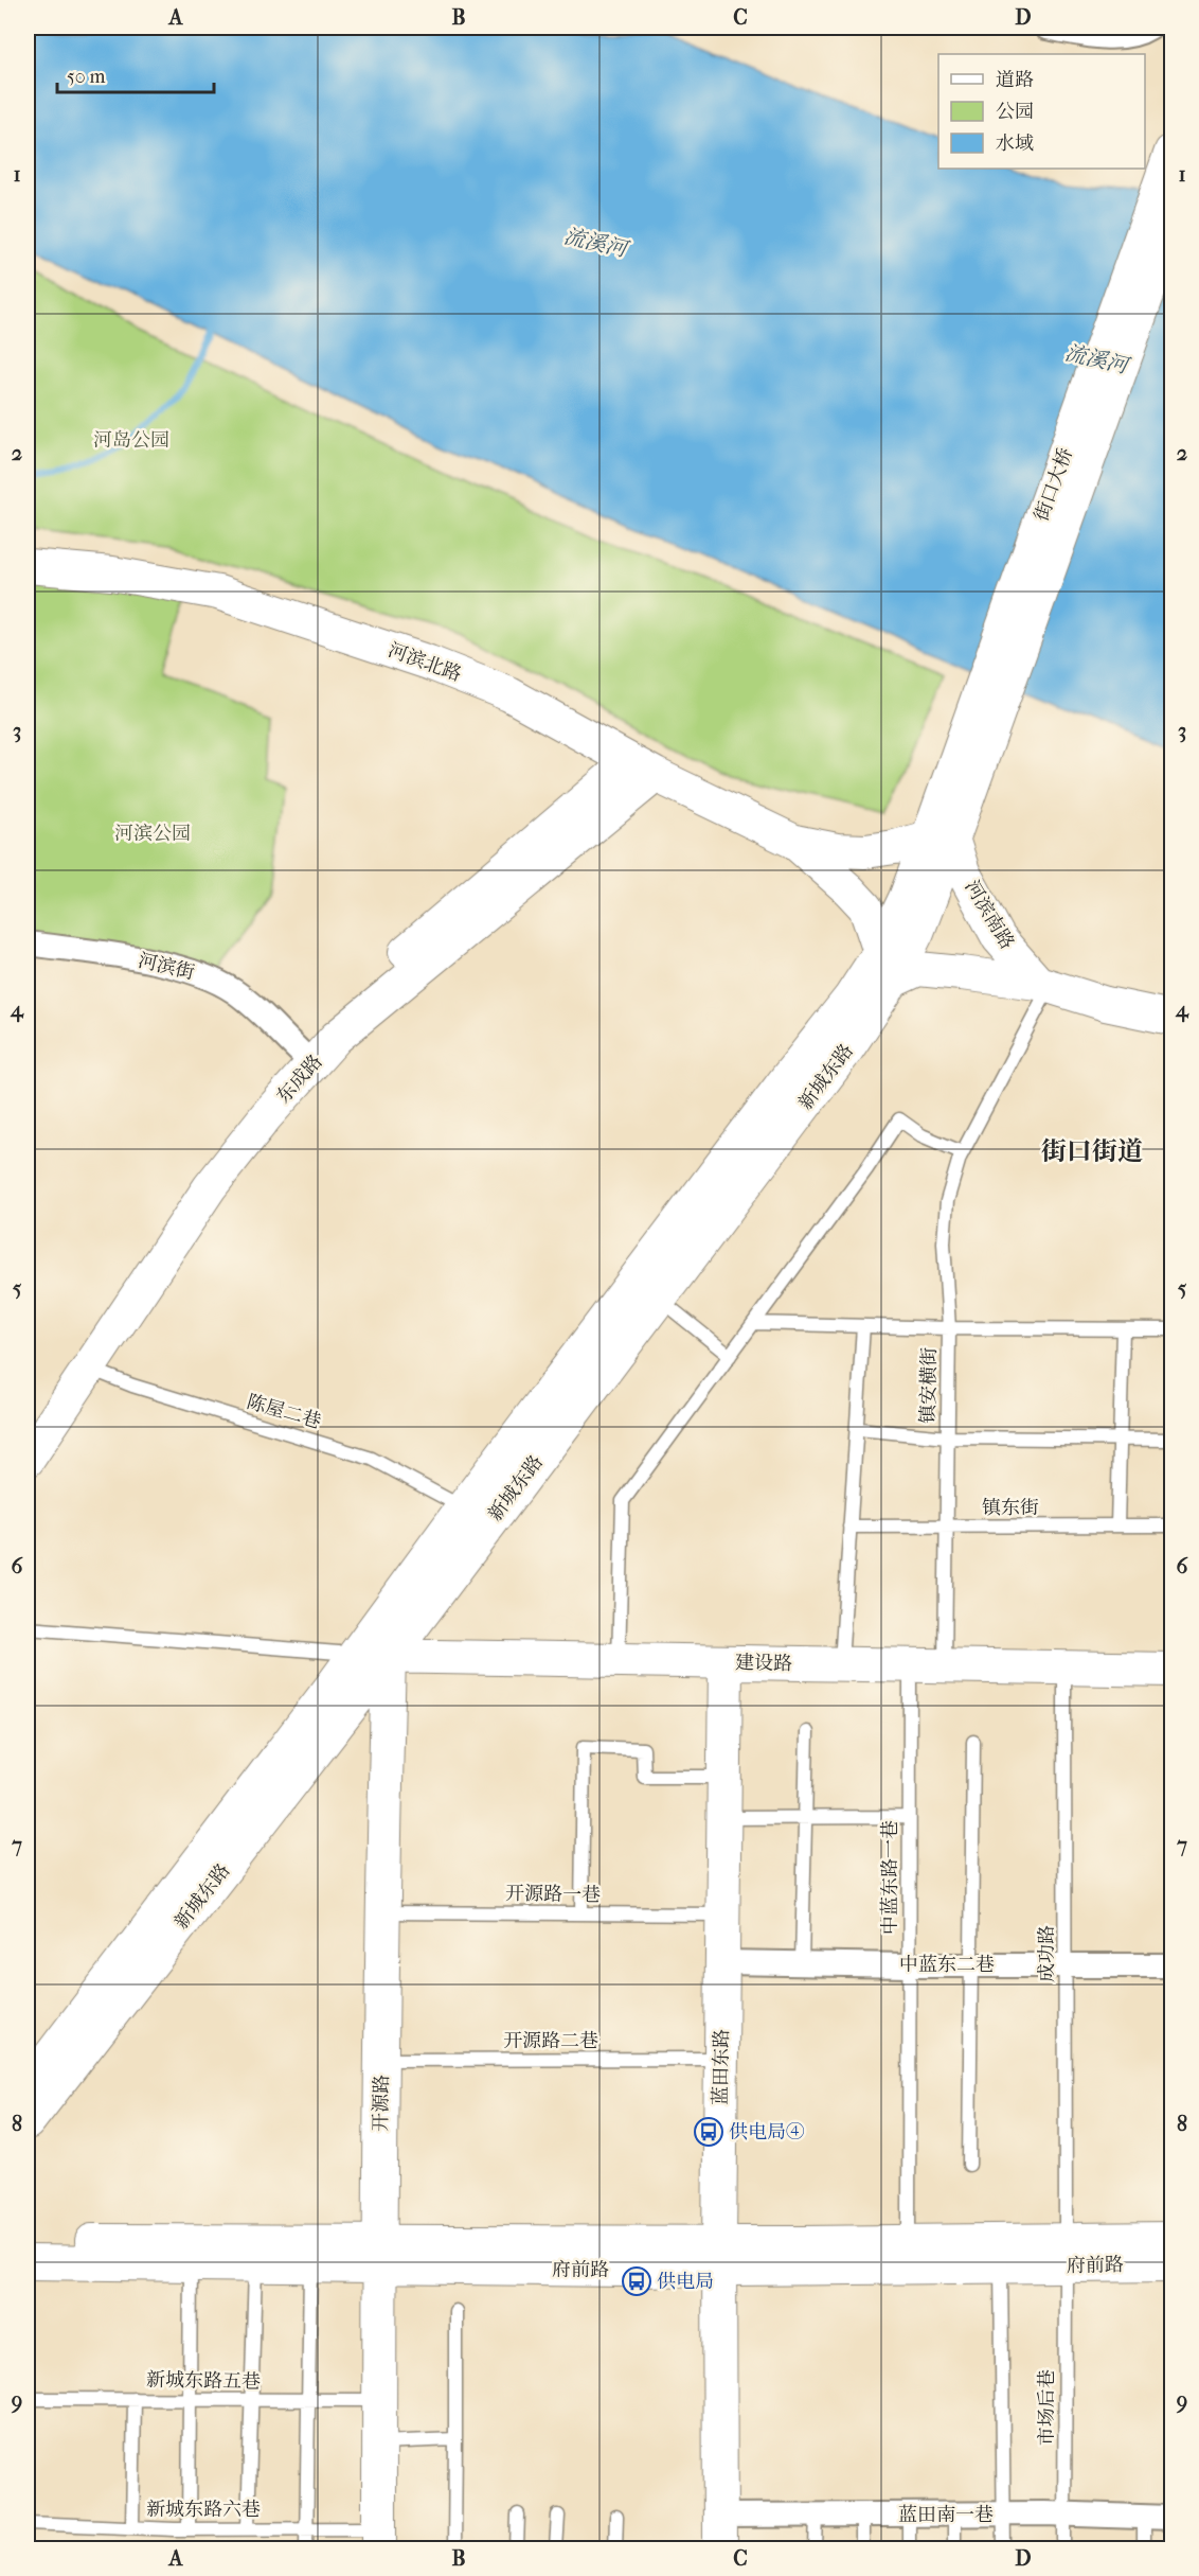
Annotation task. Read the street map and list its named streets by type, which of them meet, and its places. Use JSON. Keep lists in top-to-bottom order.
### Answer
{
  "streets": {
    "street": [
      "街口大桥",
      "河滨北路",
      "河滨南路",
      "河滨街",
      "新城东路",
      "东成路",
      "建设路",
      "中蓝东二巷",
      "蓝田东路",
      "开源路",
      "府前路",
      "蓝田南一巷"
    ],
    "lane": [
      "镇安横街",
      "陈屋二巷",
      "镇东街",
      "中蓝东路一巷",
      "开源路一巷",
      "成功路",
      "开源路二巷",
      "新城东路五巷",
      "市场后巷",
      "新城东路六巷"
    ]
  },
  "crossings": [
    ["街口大桥", "河滨北路"],
    ["街口大桥", "河滨南路"],
    ["街口大桥", "新城东路"],
    ["河滨北路", "河滨南路"],
    ["河滨北路", "新城东路"],
    ["河滨北路", "东成路"],
    ["河滨南路", "新城东路"],
    ["河滨街", "东成路"],
    ["新城东路", "陈屋二巷"],
    ["新城东路", "建设路"],
    ["新城东路", "开源路"],
    ["东成路", "陈屋二巷"],
    ["镇安横街", "镇东街"],
    ["镇安横街", "建设路"],
    ["建设路", "中蓝东路一巷"],
    ["建设路", "成功路"],
    ["建设路", "蓝田东路"],
    ["建设路", "开源路"],
    ["中蓝东路一巷", "中蓝东二巷"],
    ["中蓝东路一巷", "府前路"],
    ["开源路一巷", "蓝田东路"],
    ["开源路一巷", "开源路"],
    ["成功路", "中蓝东二巷"],
    ["成功路", "府前路"],
    ["成功路", "市场后巷"],
    ["中蓝东二巷", "蓝田东路"],
    ["开源路二巷", "蓝田东路"],
    ["开源路二巷", "开源路"],
    ["蓝田东路", "府前路"],
    ["蓝田东路", "蓝田南一巷"],
    ["开源路", "府前路"],
    ["开源路", "新城东路五巷"],
    ["开源路", "新城东路六巷"],
    ["府前路", "市场后巷"],
    ["市场后巷", "蓝田南一巷"]
  ],
  "districts": ["街口街道"],
  "water": ["流溪河"],
  "parks": ["河岛公园", "河滨公园"],
  "places": {
    "bus stop": ["供电局④", "供电局"]
  },
  "legend": ["道路", "公园", "水域"],
  "scale_bar": "50 m",
  "grid": {
    "columns": [
      "A",
      "B",
      "C",
      "D"
    ],
    "rows": [
      "1",
      "2",
      "3",
      "4",
      "5",
      "6",
      "7",
      "8",
      "9"
    ]
  }
}
